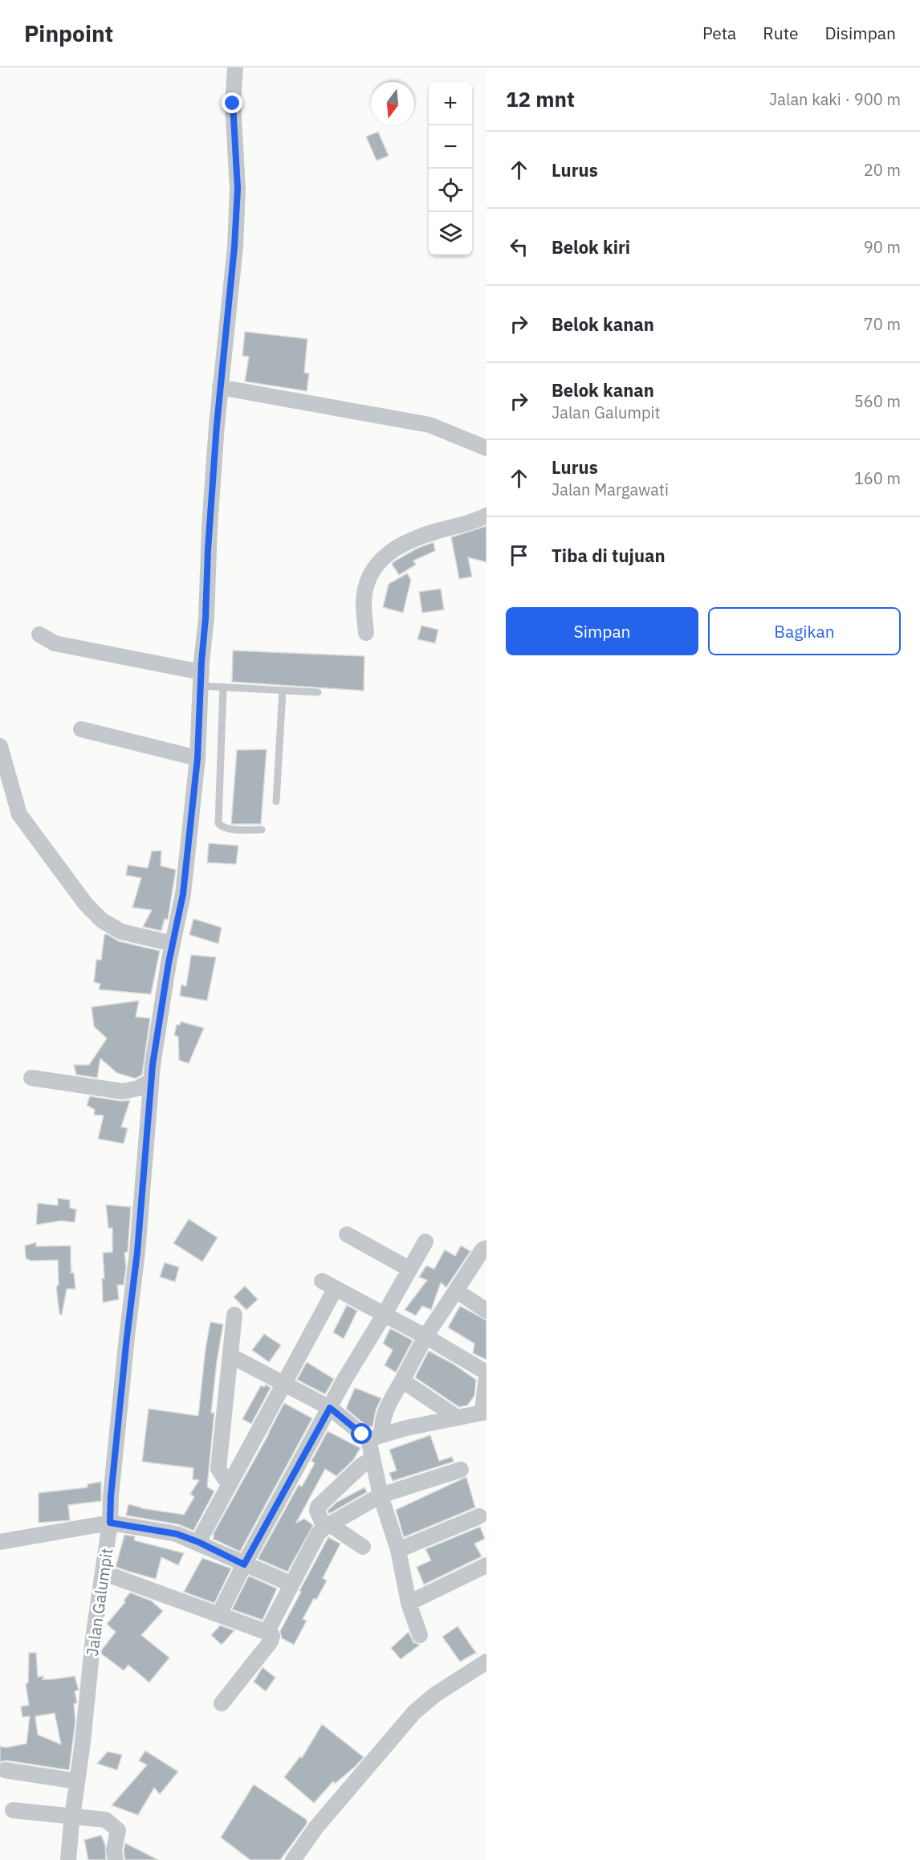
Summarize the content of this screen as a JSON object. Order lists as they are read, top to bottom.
{
  "streets": {
    "street": ["Jalan Galumpit"]
  },
  "north": "bottom",
  "page": {
    "header": "Pinpoint",
    "nav": ["Peta", "Rute", "Disimpan"],
    "heading": ["12 mnt", "Jalan kaki · 900 m"],
    "map_buttons": ["+", "−"],
    "list": [
      ["Lurus", "20 m"],
      ["Belok kiri", "90 m"],
      ["Belok kanan", "70 m"],
      ["Belok kanan", "Jalan Galumpit", "560 m"],
      ["Lurus", "Jalan Margawati", "160 m"],
      "Tiba di tujuan"
    ],
    "buttons": ["Simpan", "Bagikan"]
  }
}
